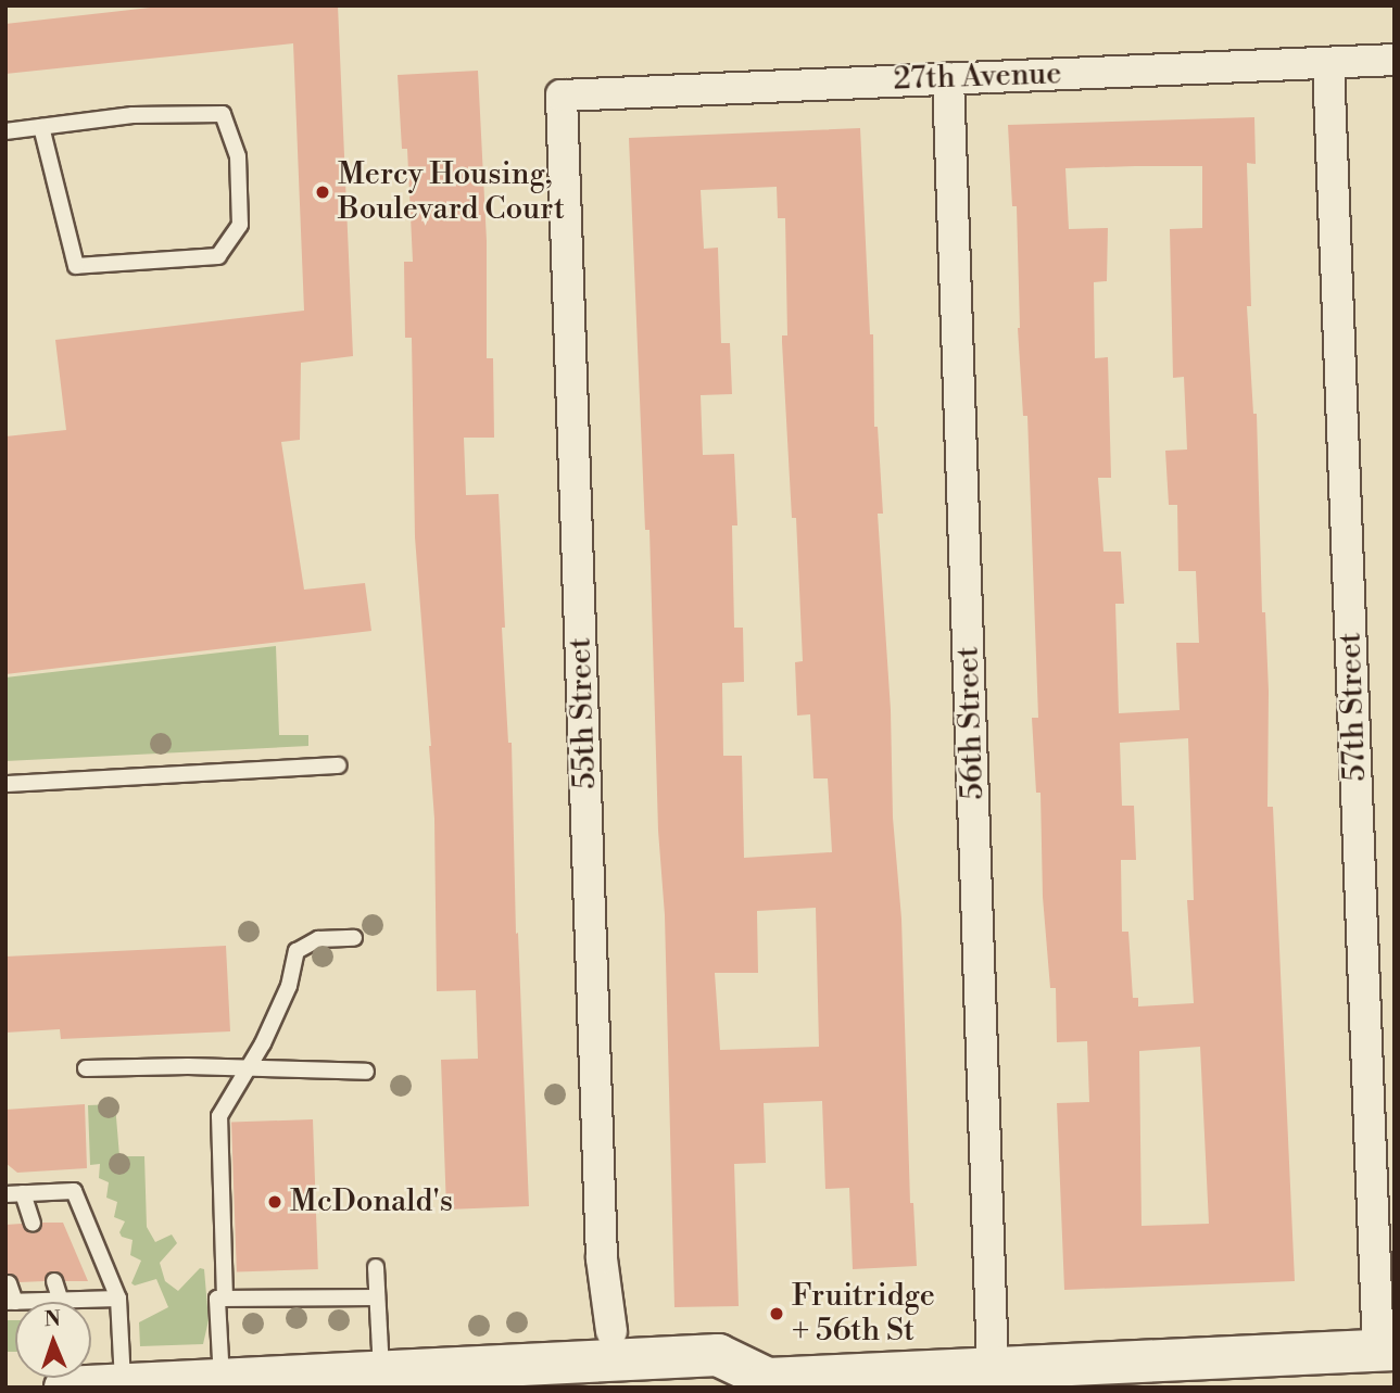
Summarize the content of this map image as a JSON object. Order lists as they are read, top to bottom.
{
  "streets": {
    "street": [
      "27th Avenue",
      "57th Street",
      "55th Street",
      "56th Street"
    ]
  },
  "crossings": [
    ["27th Avenue", "57th Street"],
    ["27th Avenue", "55th Street"],
    ["27th Avenue", "56th Street"]
  ],
  "places": ["Mercy Housing, Boulevard Court", "McDonald's", "Fruitridge + 56th St"],
  "north": "top"
}
